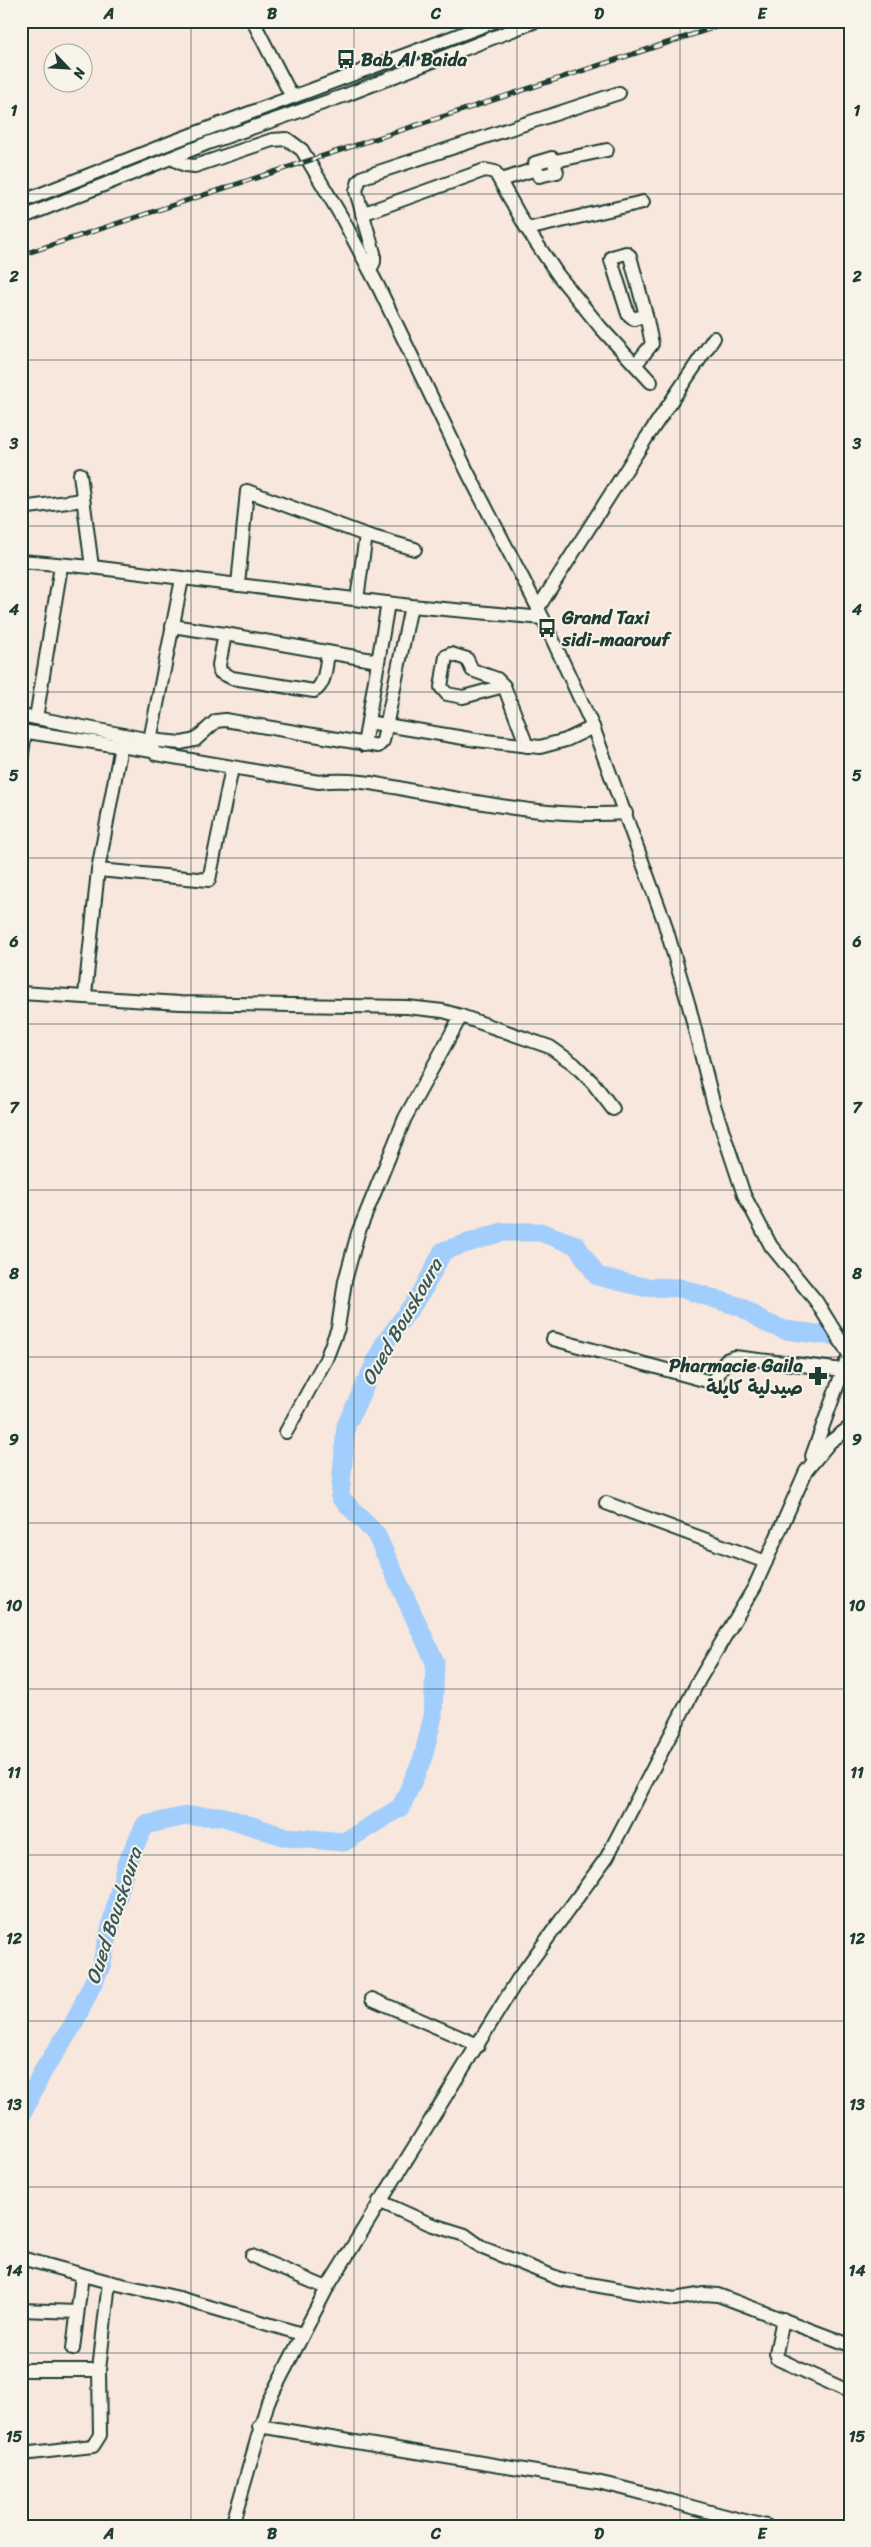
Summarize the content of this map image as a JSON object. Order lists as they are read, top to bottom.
{
  "water": ["Oued Bouskoura"],
  "places": {
    "bus stop": ["Bab Al Baida", "Grand Taxi sidi-maarouf"],
    "pharmacy": ["Pharmacie Gaila صيدلية كايلة"]
  },
  "north": "bottom right",
  "grid": {
    "columns": [
      "A",
      "B",
      "C",
      "D",
      "E"
    ],
    "rows": [
      "1",
      "2",
      "3",
      "4",
      "5",
      "6",
      "7",
      "8",
      "9",
      "10",
      "11",
      "12",
      "13",
      "14",
      "15"
    ]
  }
}
